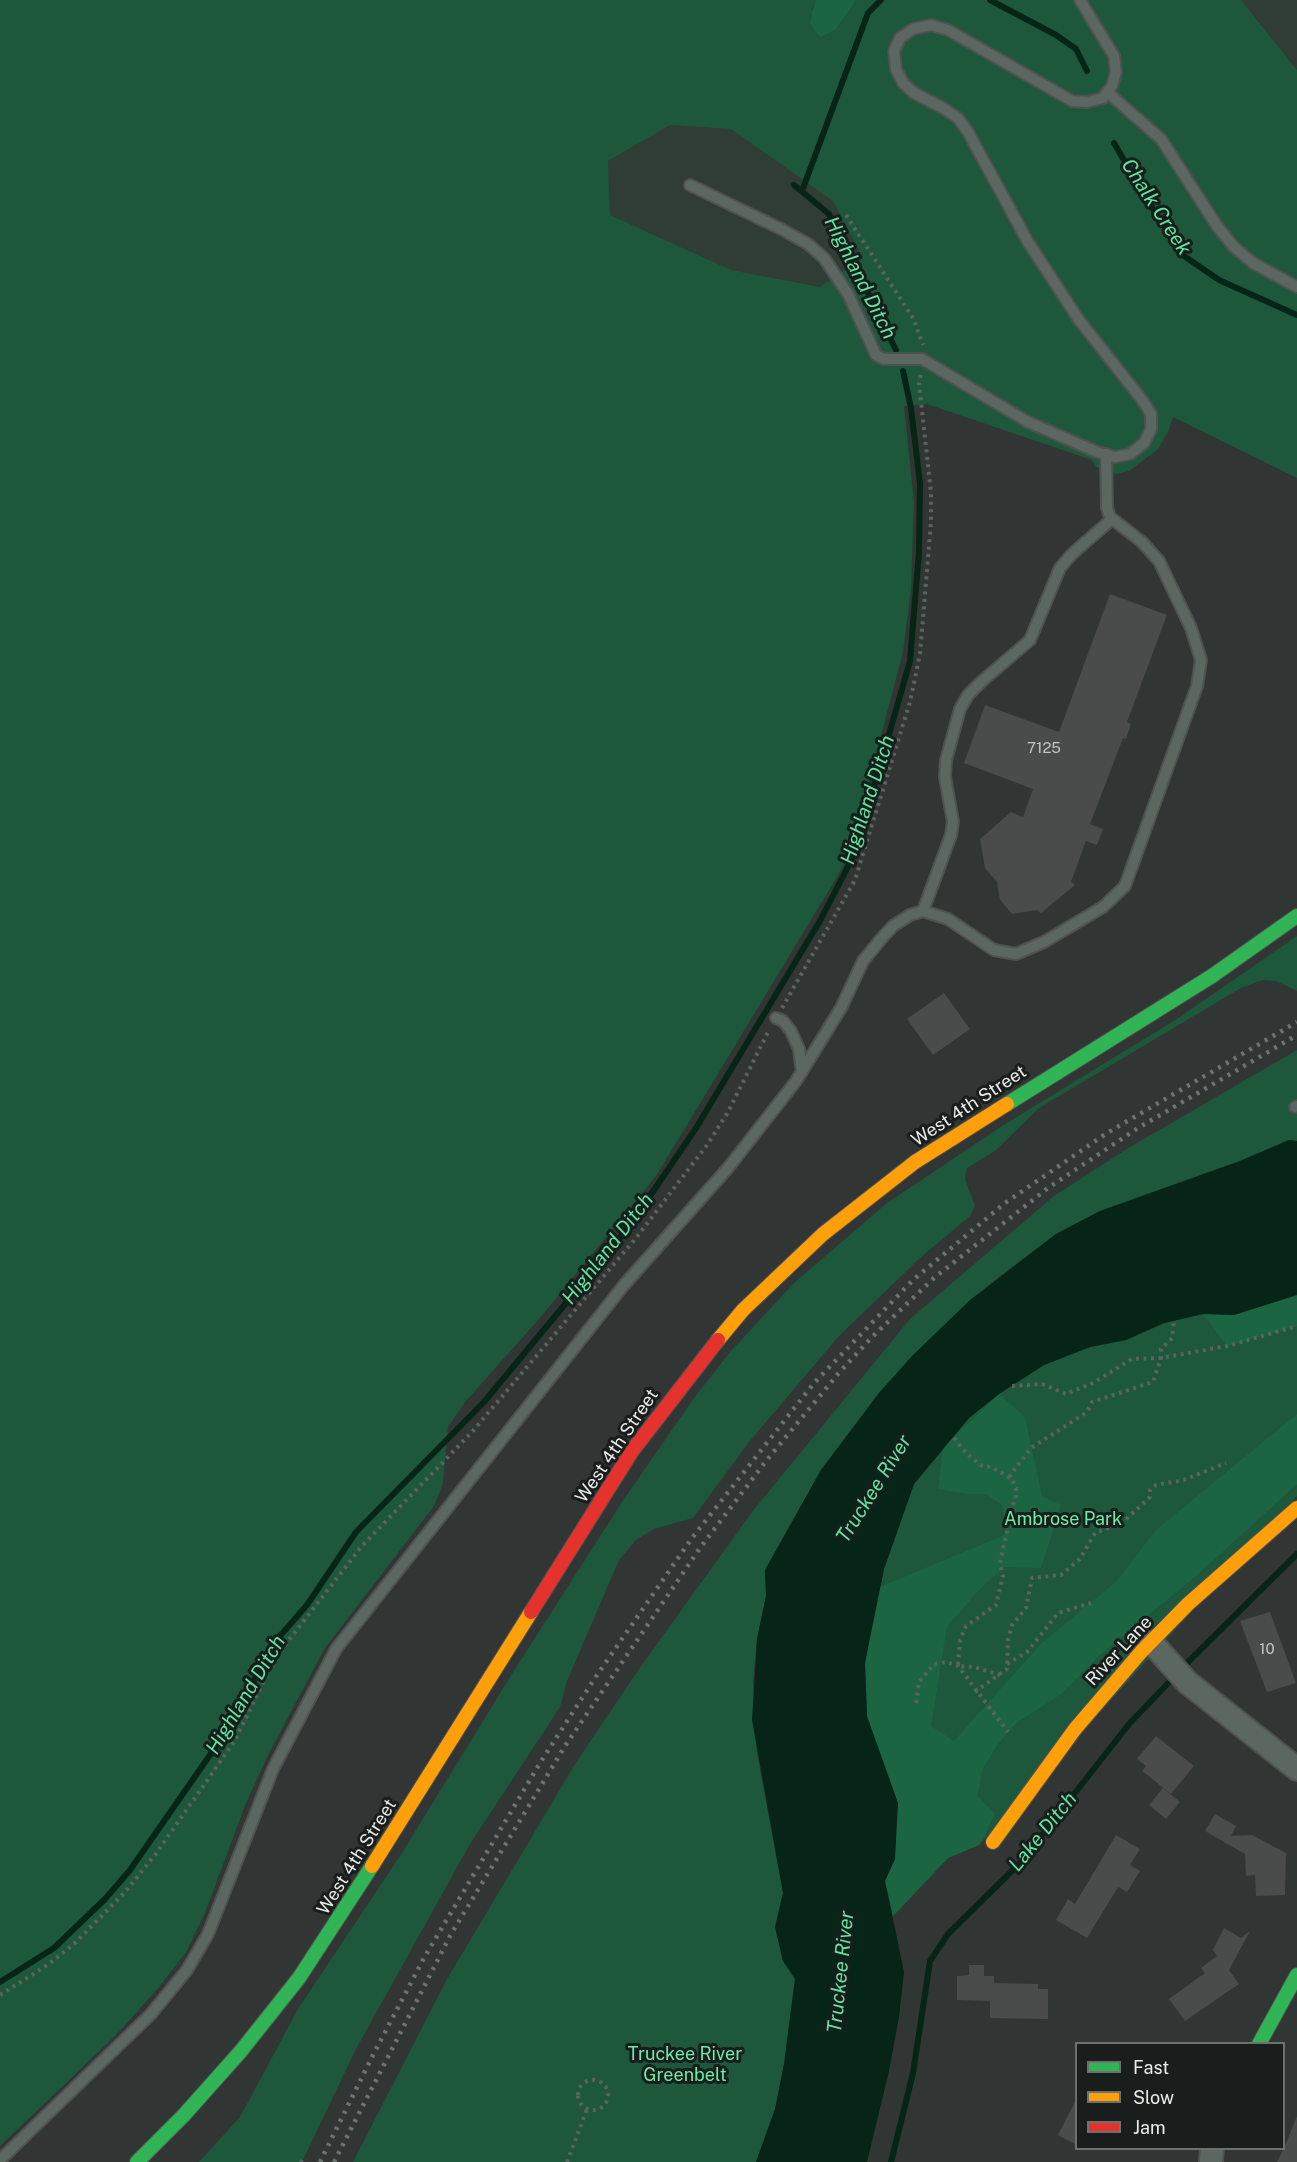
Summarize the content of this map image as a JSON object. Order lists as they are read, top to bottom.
{
  "streets": {
    "main road": ["West 4th Street", "River Lane"]
  },
  "water": [
    "Chalk Creek",
    "Highland Ditch",
    "Truckee River",
    "Lake Ditch"
  ],
  "parks": ["Ambrose Park", "Truckee River Greenbelt"],
  "house_numbers": ["7125", "10"],
  "legend": ["Fast", "Slow", "Jam"]
}
